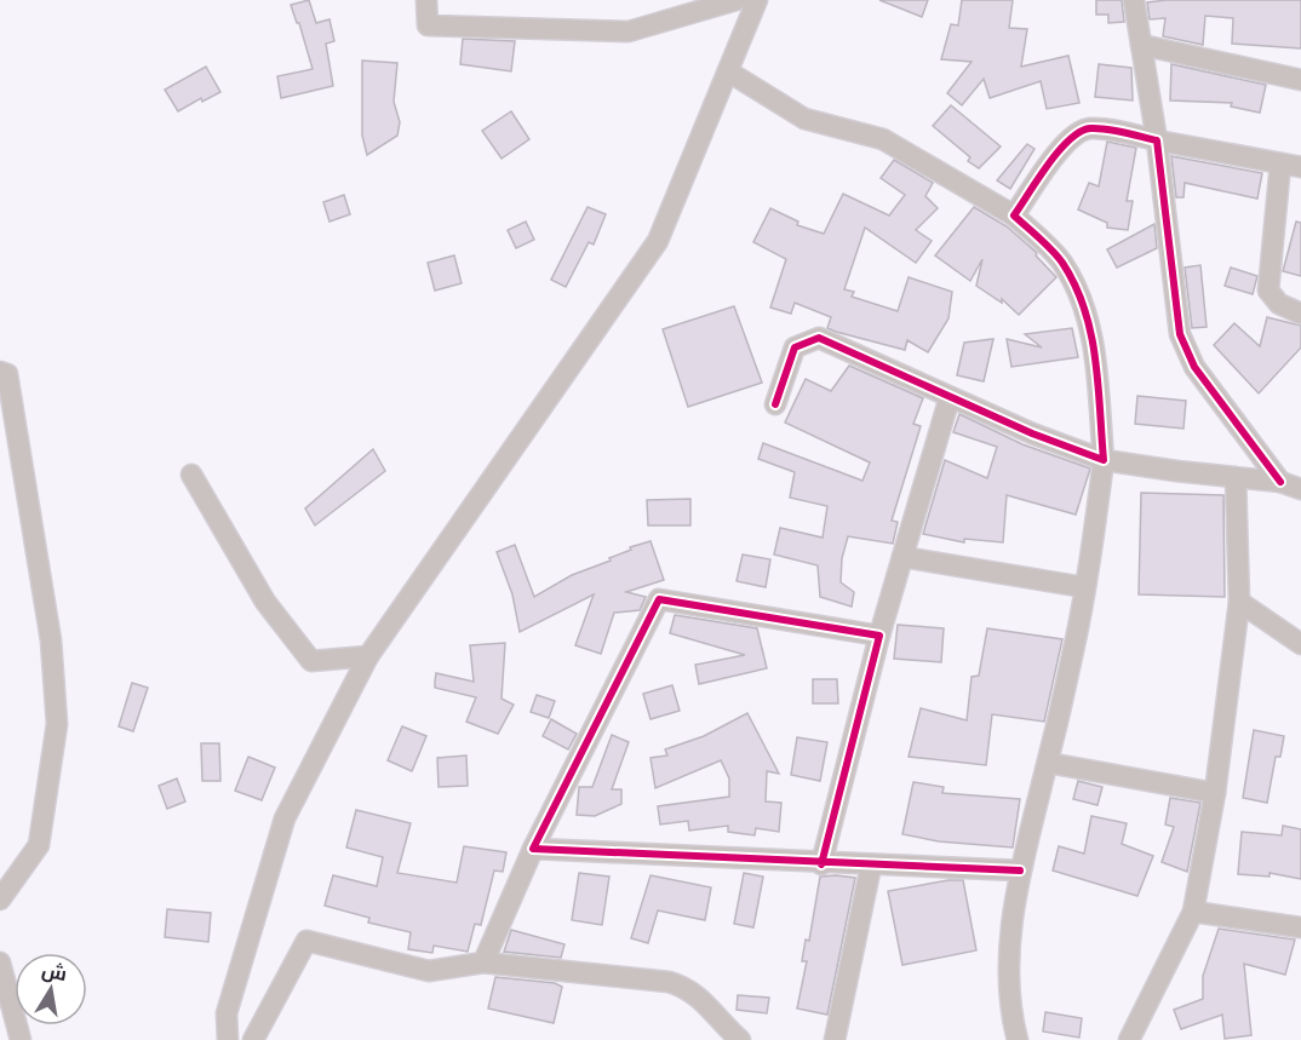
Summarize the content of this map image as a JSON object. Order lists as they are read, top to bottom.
{
  "north": "top"
}
